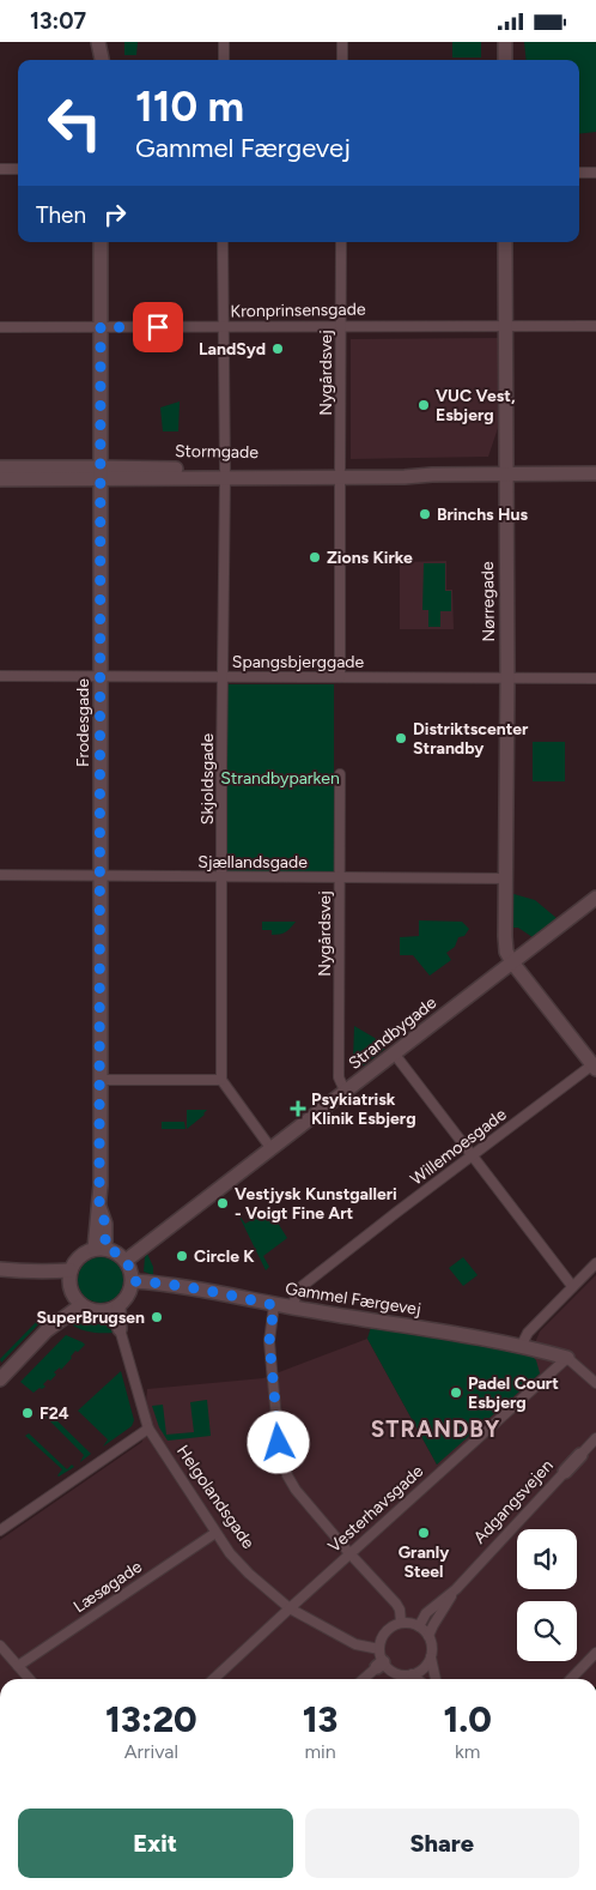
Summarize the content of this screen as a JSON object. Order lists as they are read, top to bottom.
{
  "streets": {
    "street": [
      "Kronprinsensgade",
      "Nygårdsvej",
      "Stormgade",
      "Nørregade",
      "Spangsbjerggade",
      "Frodesgade",
      "Skjoldsgade",
      "Sjællandsgade",
      "Strandbygade",
      "Willemoesgade",
      "Gammel Færgevej",
      "Helgolandsgade",
      "Adgangsvejen",
      "Vesterhavsgade",
      "Læsøgade"
    ]
  },
  "crossings": [
    ["Kronprinsensgade", "Nygårdsvej"],
    ["Kronprinsensgade", "Nørregade"],
    ["Kronprinsensgade", "Frodesgade"],
    ["Kronprinsensgade", "Skjoldsgade"],
    ["Nygårdsvej", "Stormgade"],
    ["Nygårdsvej", "Spangsbjerggade"],
    ["Nygårdsvej", "Sjællandsgade"],
    ["Nygårdsvej", "Strandbygade"],
    ["Stormgade", "Nørregade"],
    ["Stormgade", "Frodesgade"],
    ["Stormgade", "Skjoldsgade"],
    ["Nørregade", "Spangsbjerggade"],
    ["Nørregade", "Sjællandsgade"],
    ["Nørregade", "Strandbygade"],
    ["Spangsbjerggade", "Frodesgade"],
    ["Spangsbjerggade", "Skjoldsgade"],
    ["Frodesgade", "Sjællandsgade"],
    ["Frodesgade", "Strandbygade"],
    ["Frodesgade", "Gammel Færgevej"],
    ["Frodesgade", "Helgolandsgade"],
    ["Skjoldsgade", "Sjællandsgade"],
    ["Strandbygade", "Gammel Færgevej"],
    ["Strandbygade", "Helgolandsgade"],
    ["Willemoesgade", "Gammel Færgevej"],
    ["Gammel Færgevej", "Helgolandsgade"],
    ["Gammel Færgevej", "Vesterhavsgade"],
    ["Helgolandsgade", "Adgangsvejen"],
    ["Helgolandsgade", "Vesterhavsgade"],
    ["Helgolandsgade", "Læsøgade"]
  ],
  "districts": ["STRANDBY"],
  "parks": ["Strandbyparken"],
  "places": {
    "other": [
      "LandSyd",
      "VUC Vest, Esbjerg",
      "Brinchs Hus",
      "Zions Kirke",
      "Distriktscenter Strandby",
      "Vestjysk Kunstgalleri - Voigt Fine Art",
      "Circle K",
      "SuperBrugsen",
      "Padel Court Esbjerg",
      "F24",
      "Granly Steel"
    ],
    "health": ["Psykiatrisk Klinik Esbjerg"]
  },
  "page": {
    "status": "13:07",
    "turn": ["110 m", "Gammel Færgevej"],
    "then": "Then",
    "eta": [
      "13:20",
      "Arrival",
      "13",
      "min",
      "1.0",
      "km"
    ],
    "buttons": ["Exit", "Share"]
  }
}
